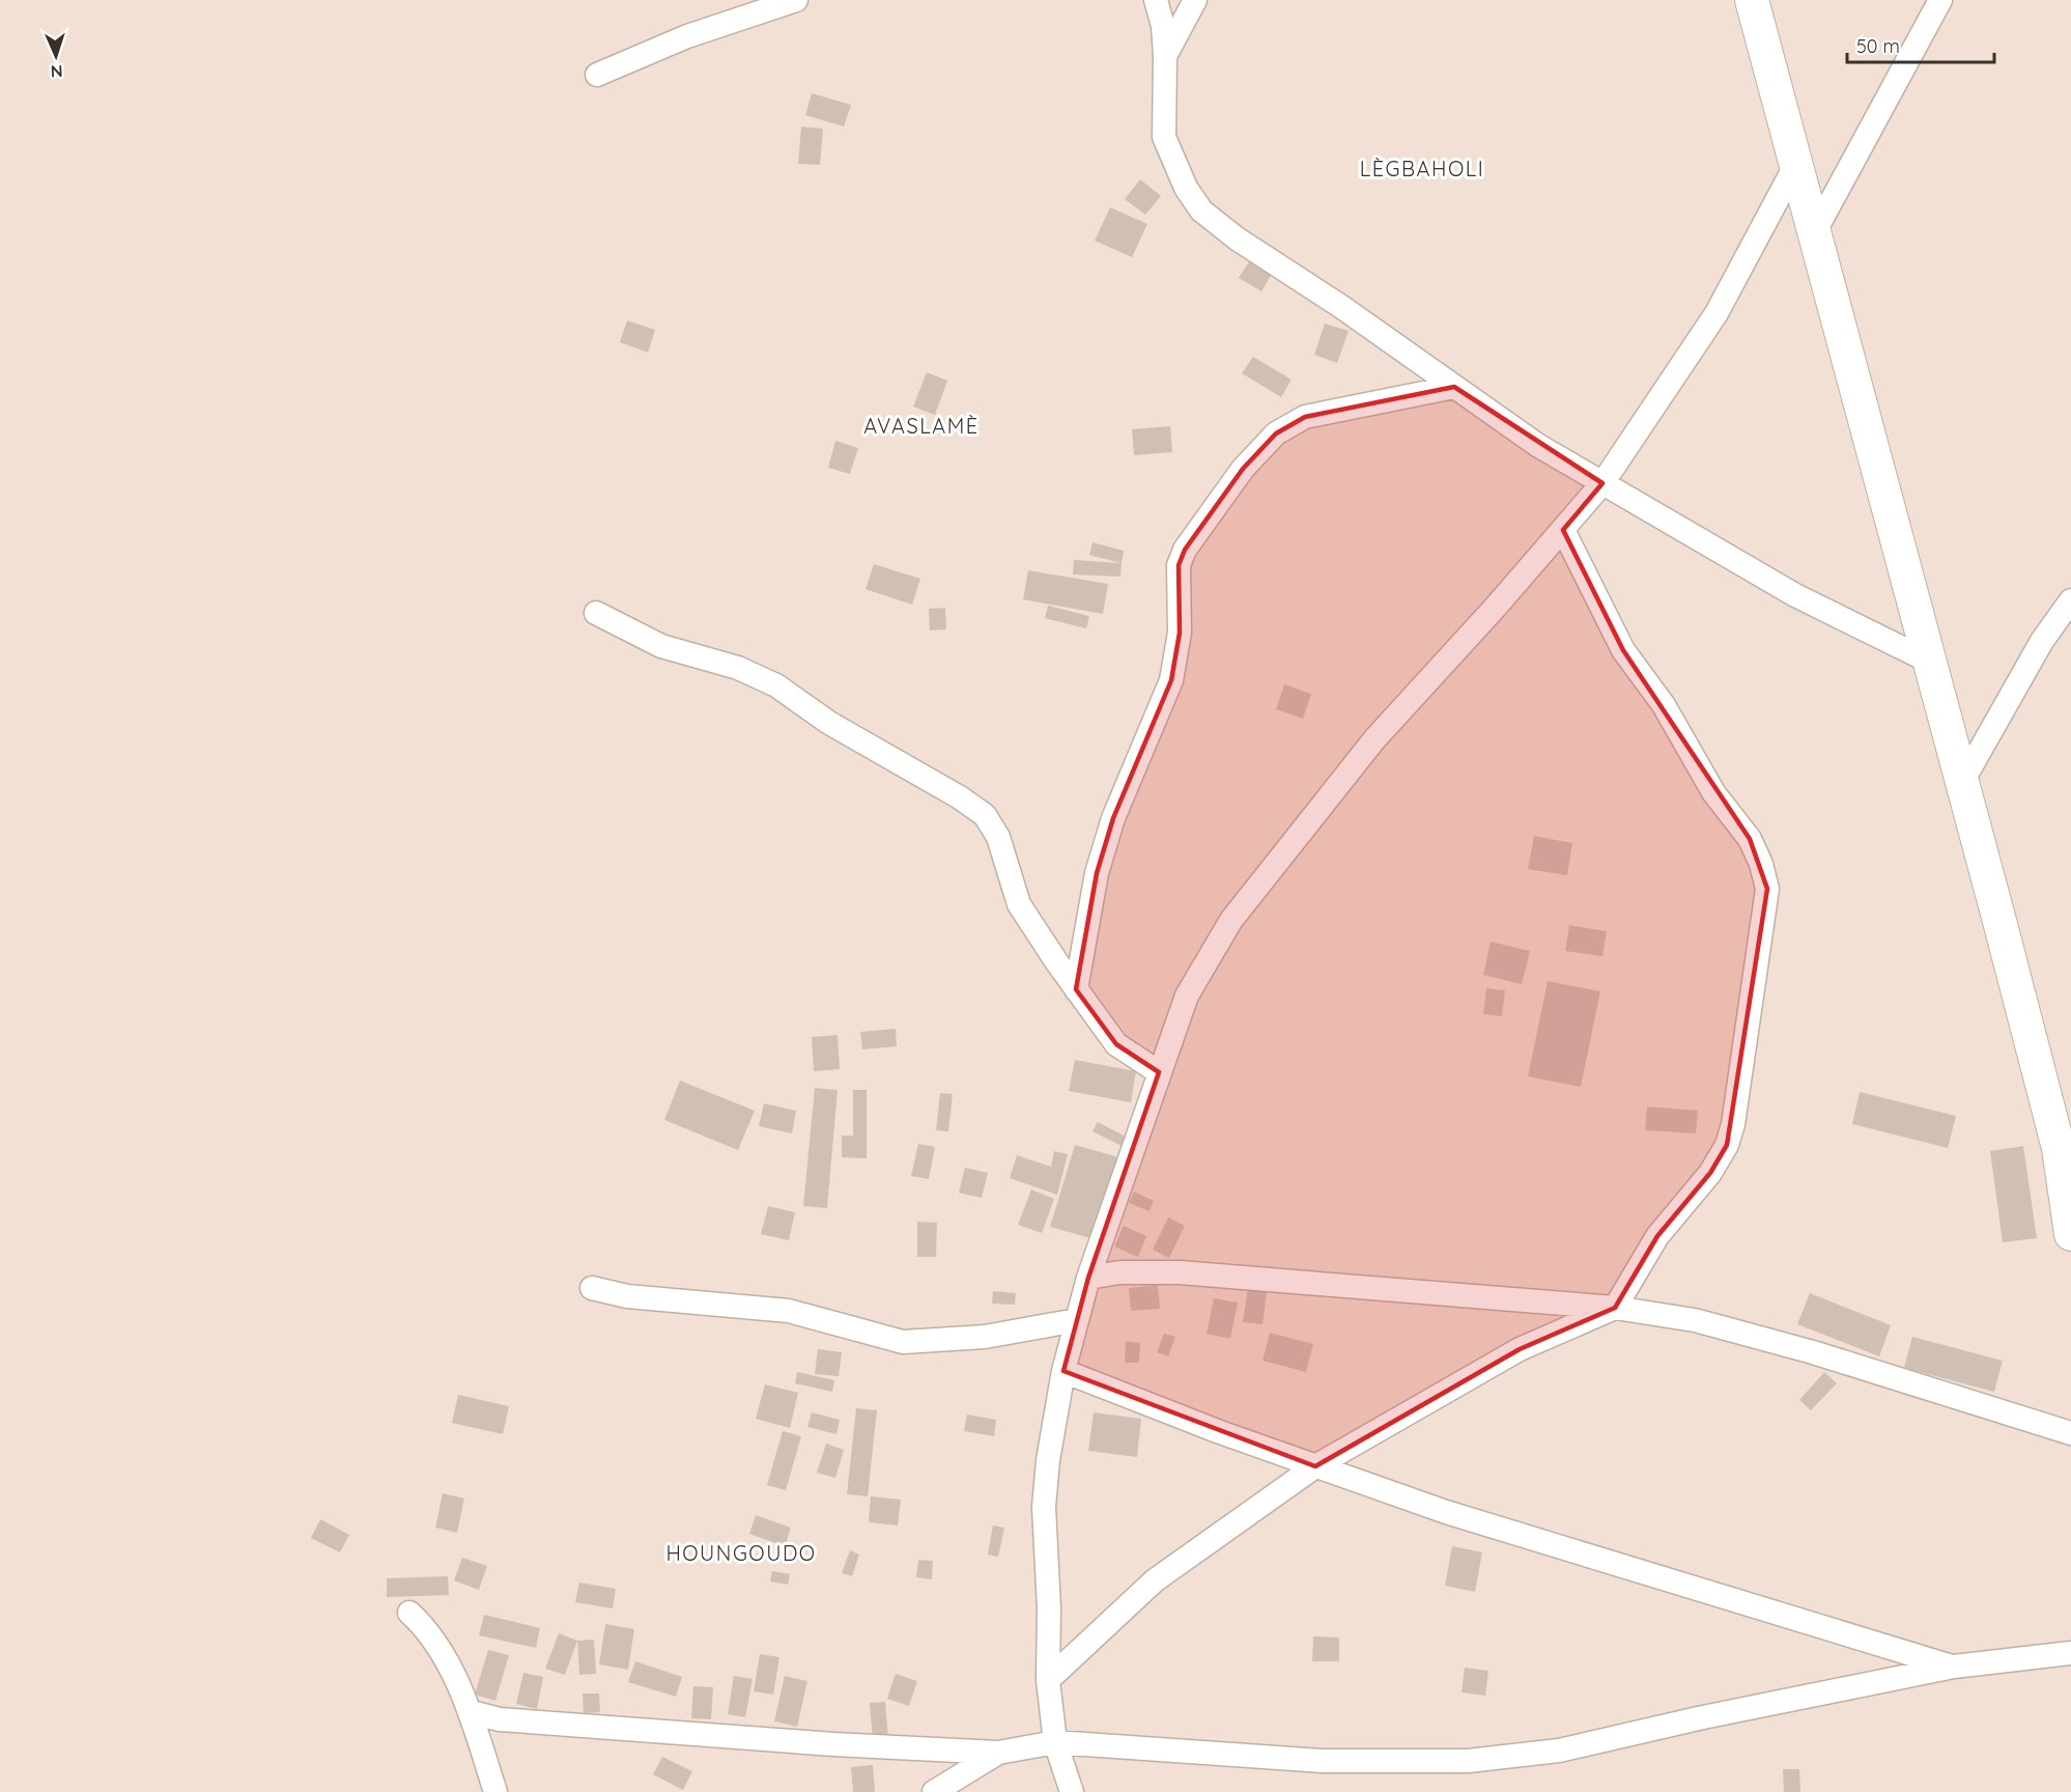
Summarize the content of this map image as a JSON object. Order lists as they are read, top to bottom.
{
  "districts": ["LÈGBAHOLI", "AVASLAMÈ", "HOUNGOUDO"],
  "scale_bar": "50 m",
  "north": "bottom"
}
